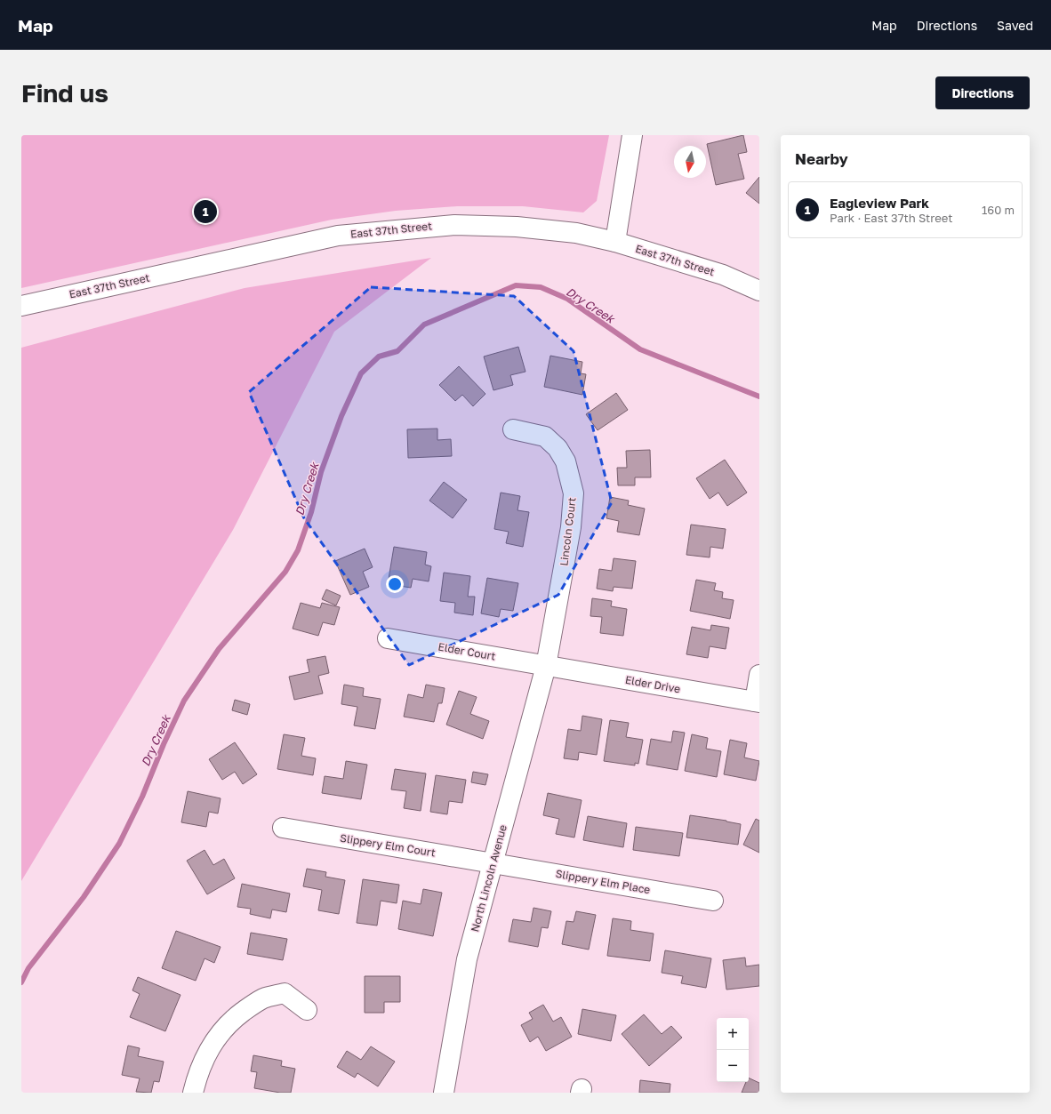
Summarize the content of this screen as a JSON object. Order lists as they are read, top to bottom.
{
  "streets": {
    "street": [
      "East 37th Street",
      "Lincoln Court",
      "Elder Court",
      "Elder Drive",
      "Slippery Elm Court",
      "North Lincoln Avenue",
      "Slippery Elm Place"
    ]
  },
  "crossings": [
    ["Lincoln Court", "Elder Court"],
    ["Lincoln Court", "Elder Drive"],
    ["Lincoln Court", "North Lincoln Avenue"],
    ["Elder Court", "Elder Drive"],
    ["Elder Court", "North Lincoln Avenue"],
    ["Elder Drive", "North Lincoln Avenue"],
    ["Slippery Elm Court", "North Lincoln Avenue"],
    ["Slippery Elm Court", "Slippery Elm Place"],
    ["North Lincoln Avenue", "Slippery Elm Place"]
  ],
  "water": ["Dry Creek"],
  "north": "bottom",
  "page": {
    "header": "Map",
    "nav": ["Map", "Directions", "Saved"],
    "buttons": "Directions",
    "title": "Find us",
    "heading": "Nearby",
    "list": [
      {
        "mark": "1",
        "name": "Eagleview Park",
        "note": "Park · East 37th Street",
        "value": "160 m"
      }
    ],
    "pins": "1",
    "map_buttons": ["+", "−"]
  }
}
